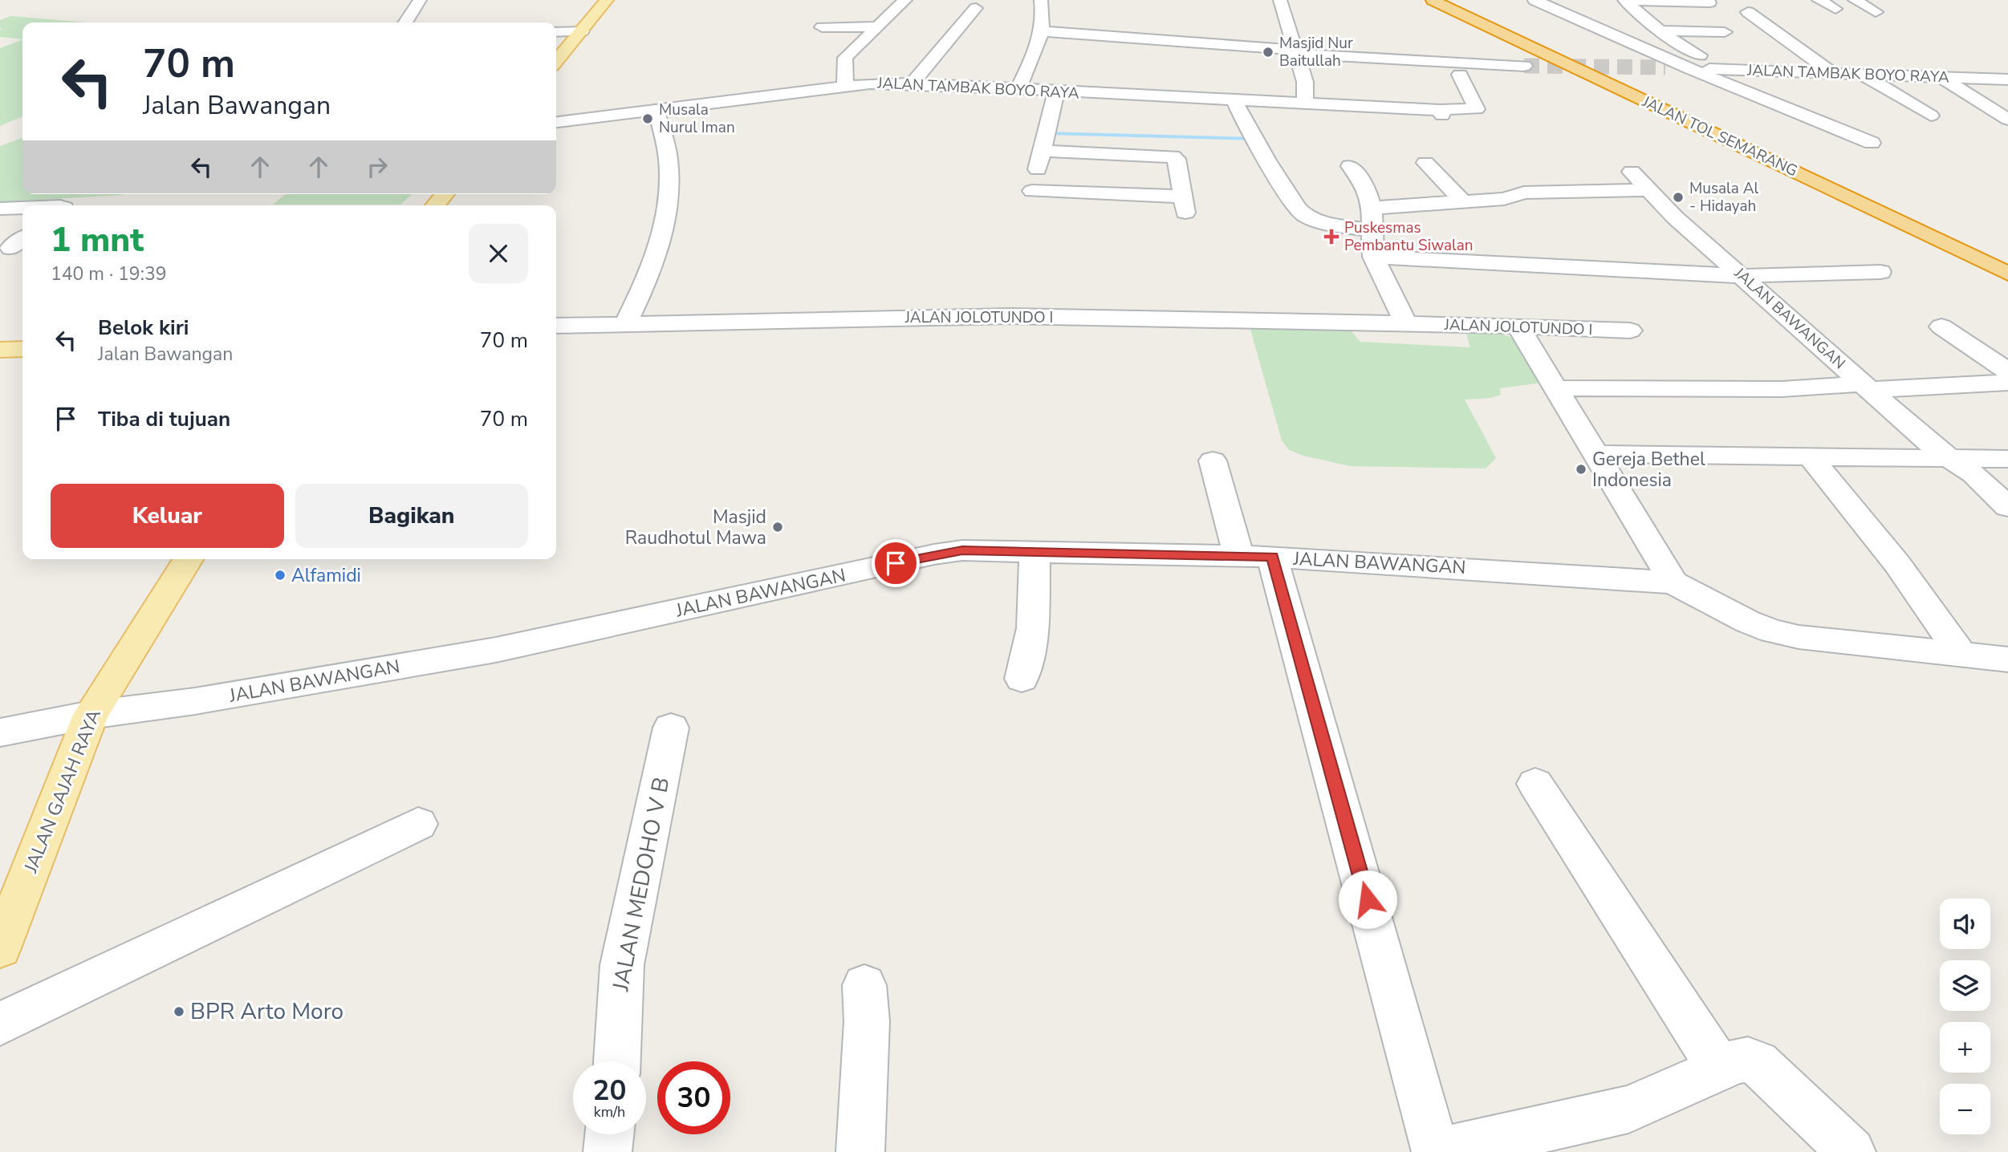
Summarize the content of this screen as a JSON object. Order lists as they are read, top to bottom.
{
  "streets": {
    "highway": ["JALAN TOL SEMARANG"],
    "main road": ["JALAN GAJAH RAYA"],
    "street": [
      "JALAN TAMBAK BOYO RAYA",
      "JALAN JOLOTUNDO I",
      "JALAN BAWANGAN",
      "JALAN MEDOHO V B"
    ]
  },
  "crossings": [
    ["JALAN BAWANGAN", "JALAN GAJAH RAYA"]
  ],
  "places": {
    "other": [
      "Masjid Nur Baitullah",
      "Musala Nurul Iman",
      "Musala Al - Hidayah",
      "Gereja Bethel Indonesia",
      "Masjid Raudhotul Mawa",
      "Alfamidi",
      "BPR Arto Moro"
    ],
    "health": ["Puskesmas Pembantu Siwalan"]
  },
  "page": {
    "turn": ["70 m", "Jalan Bawangan"],
    "heading": ["1 mnt", "140 m · 19:39"],
    "list": [
      {
        "name": "Belok kiri",
        "note": "Jalan Bawangan",
        "value": "70 m"
      },
      {
        "name": "Tiba di tujuan",
        "value": "70 m"
      }
    ],
    "buttons": ["Keluar", "Bagikan"],
    "map_buttons": ["+", "−"],
    "speed": "20 km/h",
    "limit": "30"
  }
}
